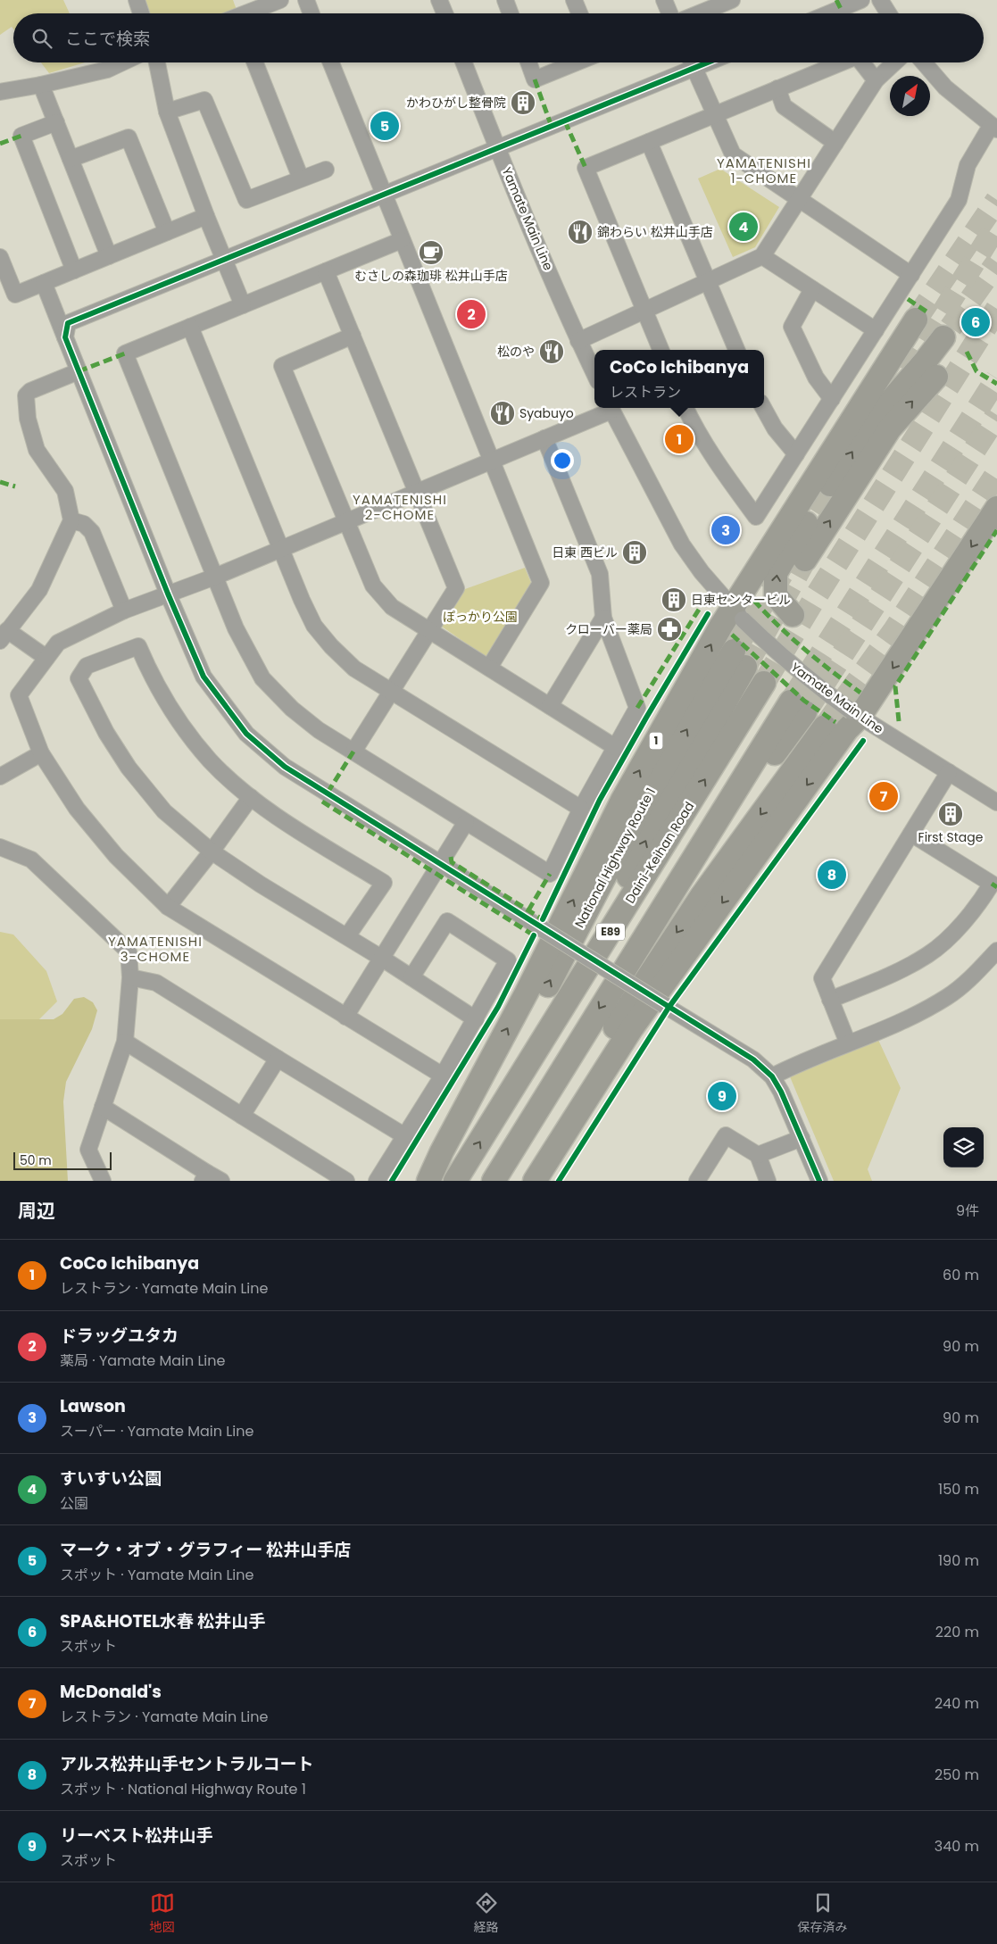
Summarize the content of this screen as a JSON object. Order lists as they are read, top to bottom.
{
  "streets": {
    "highway": [
      "1",
      "Daini-Keihan Road",
      "National Highway Route 1",
      "E89"
    ],
    "street": ["Yamate Main Line"]
  },
  "crossings": [
    ["Yamate Main Line", "1"],
    ["1", "National Highway Route 1"],
    ["Daini-Keihan Road", "National Highway Route 1"]
  ],
  "districts": ["YAMATENISHI 1-CHOME", "YAMATENISHI 2-CHOME", "YAMATENISHI 3-CHOME"],
  "parks": ["ぽっかり公園"],
  "places": {
    "building": [
      "かわひがし整骨院",
      "日東 西ビル",
      "日東センタービル",
      "First Stage"
    ],
    "restaurant": ["錦わらい 松井山手店", "松のや", "Syabuyo"],
    "cafe": ["むさしの森珈琲 松井山手店"],
    "pharmacy": ["クローバー薬局"]
  },
  "scale_bar": "50 m",
  "north": "top right",
  "page": {
    "search": "ここで検索",
    "pins": [
      "5",
      "4",
      "2",
      "6",
      "1",
      "3",
      "7",
      "8",
      "9"
    ],
    "popup": ["CoCo Ichibanya", "レストラン"],
    "scale": "50 m",
    "heading": ["周辺", "9件"],
    "list": [
      {
        "mark": "1",
        "name": "CoCo Ichibanya",
        "note": "レストラン · Yamate Main Line",
        "value": "60 m"
      },
      {
        "mark": "2",
        "name": "ドラッグユタカ",
        "note": "薬局 · Yamate Main Line",
        "value": "90 m"
      },
      {
        "mark": "3",
        "name": "Lawson",
        "note": "スーパー · Yamate Main Line",
        "value": "90 m"
      },
      {
        "mark": "4",
        "name": "すいすい公園",
        "note": "公園",
        "value": "150 m"
      },
      {
        "mark": "5",
        "name": "マーク・オブ・グラフィー 松井山手店",
        "note": "スポット · Yamate Main Line",
        "value": "190 m"
      },
      {
        "mark": "6",
        "name": "SPA&HOTEL水春 松井山手",
        "note": "スポット",
        "value": "220 m"
      },
      {
        "mark": "7",
        "name": "McDonald's",
        "note": "レストラン · Yamate Main Line",
        "value": "240 m"
      },
      {
        "mark": "8",
        "name": "アルス松井山手セントラルコート",
        "note": "スポット · National Highway Route 1",
        "value": "250 m"
      },
      {
        "mark": "9",
        "name": "リーベスト松井山手",
        "note": "スポット",
        "value": "340 m"
      }
    ],
    "nav": ["地図", "経路", "保存済み"]
  }
}
